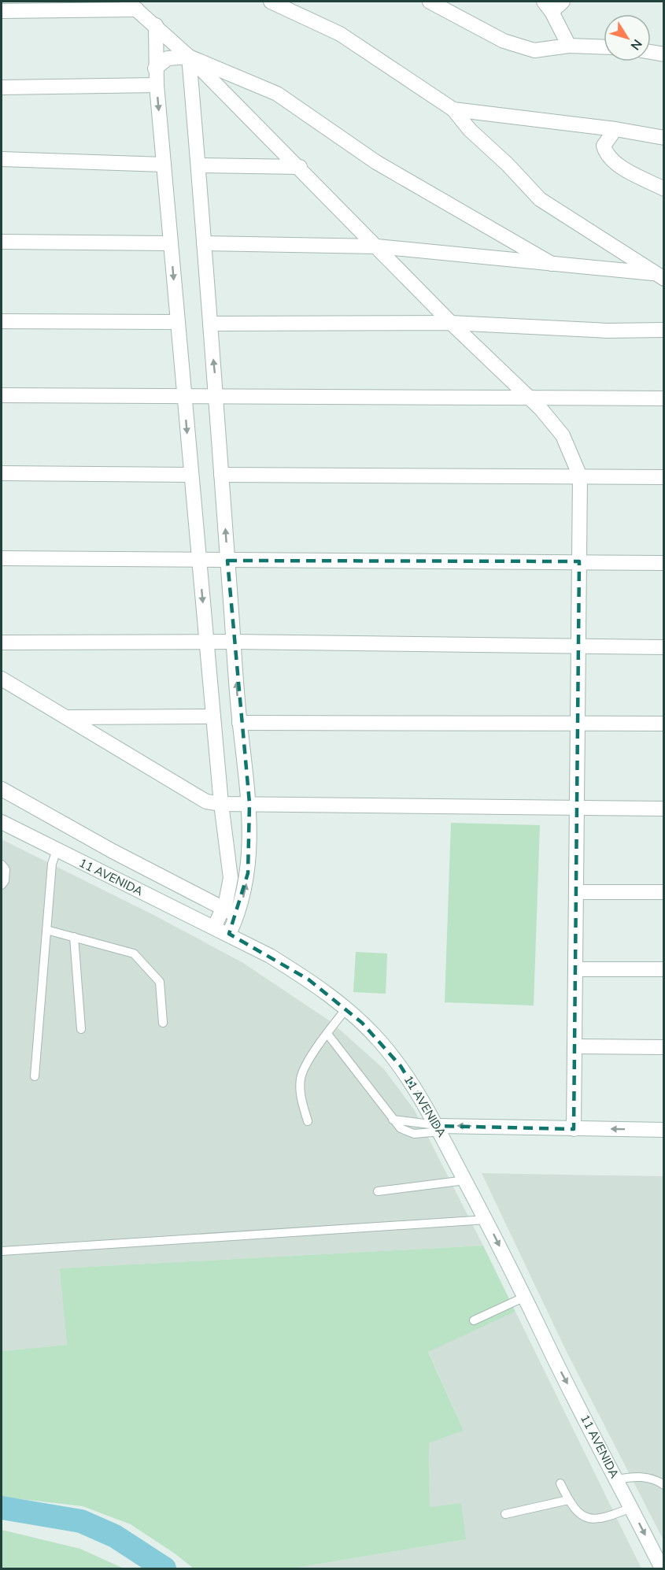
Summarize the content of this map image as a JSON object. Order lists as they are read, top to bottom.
{
  "streets": {
    "street": ["11 AVENIDA"]
  },
  "north": "bottom right"
}
